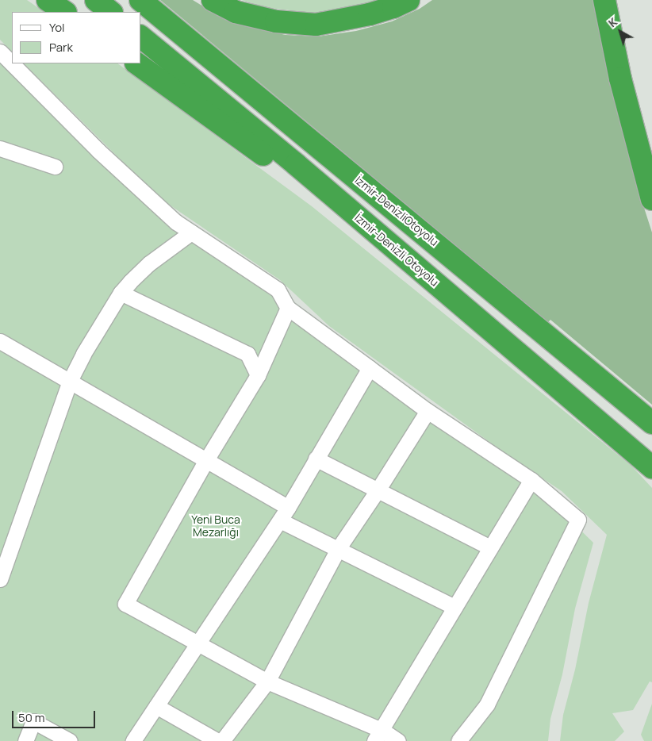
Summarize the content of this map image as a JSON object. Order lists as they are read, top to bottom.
{
  "streets": {
    "highway": ["İzmir-DenizliOtoyolu", "İzmir-Denizli Otoyolu"]
  },
  "parks": ["Yeni Buca Mezarlığı"],
  "legend": ["Yol", "Park"],
  "scale_bar": "50 m",
  "north": "top left"
}
